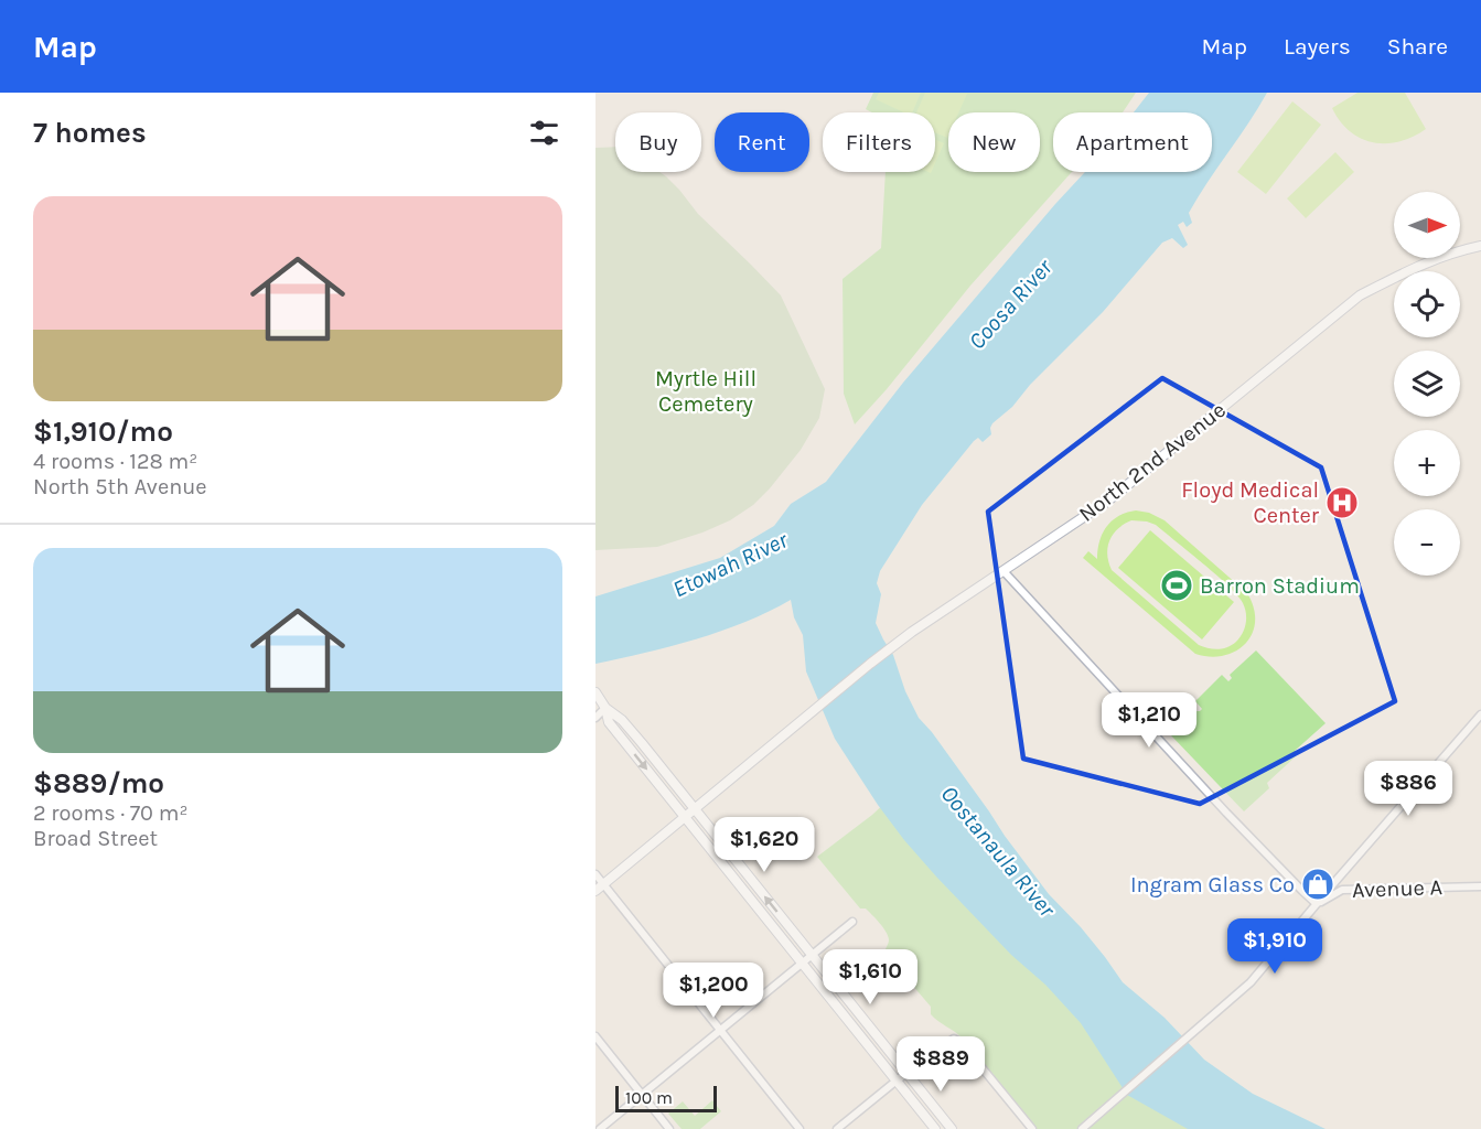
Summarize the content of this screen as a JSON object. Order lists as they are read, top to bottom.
{
  "streets": {
    "main road": ["North 2nd Avenue"],
    "street": ["Avenue A"]
  },
  "water": ["Coosa River", "Etowah River", "Oostanaula River"],
  "parks": ["Myrtle Hill Cemetery"],
  "places": {
    "hospital": ["Floyd Medical Center"],
    "sports": ["Barron Stadium"],
    "shop": ["Ingram Glass Co"]
  },
  "scale_bar": "100 m",
  "north": "right",
  "page": {
    "header": "Map",
    "nav": ["Map", "Layers", "Share"],
    "heading": "7 homes",
    "chip": [
      "Buy",
      "Rent",
      "Filters",
      "New",
      "Apartment"
    ],
    "list": [
      {
        "name": "$1,910/mo",
        "note": "4 rooms · 128 m² · North 5th Avenue"
      },
      {
        "name": "$889/mo",
        "note": "2 rooms · 70 m² · Broad Street"
      }
    ],
    "map_buttons": ["+", "−"],
    "price": [
      "$1,210",
      "$886",
      "$1,620",
      "$1,910",
      "$1,610",
      "$1,200",
      "$889"
    ],
    "scale": "100 m"
  }
}
